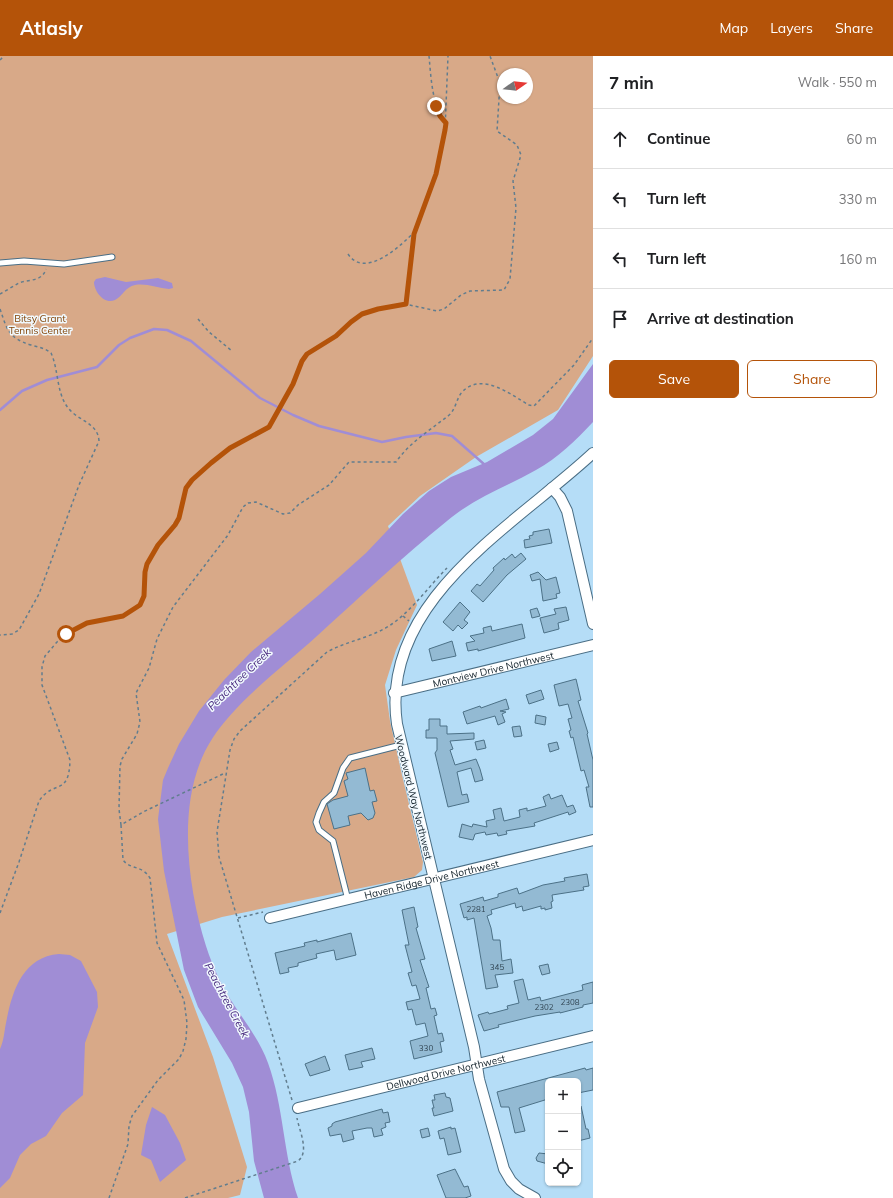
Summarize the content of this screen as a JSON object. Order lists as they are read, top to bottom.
{
  "streets": {
    "street": [
      "Montview Drive Northwest",
      "Woodward Way Northwest",
      "Haven Ridge Drive Northwest",
      "Dellwood Drive Northwest"
    ]
  },
  "crossings": [
    ["Montview Drive Northwest", "Woodward Way Northwest"],
    ["Woodward Way Northwest", "Haven Ridge Drive Northwest"],
    ["Woodward Way Northwest", "Dellwood Drive Northwest"]
  ],
  "water": ["Peachtree Creek"],
  "parks": ["Bitsy Grant Tennis Center"],
  "house_numbers": [
    "2281",
    "345",
    "2308",
    "2302",
    "330"
  ],
  "north": "right",
  "page": {
    "header": "Atlasly",
    "nav": ["Map", "Layers", "Share"],
    "heading": ["7 min", "Walk · 550 m"],
    "list": [
      ["Continue", "60 m"],
      ["Turn left", "330 m"],
      ["Turn left", "160 m"],
      "Arrive at destination"
    ],
    "buttons": ["Save", "Share"],
    "map_buttons": ["+", "−"]
  }
}
